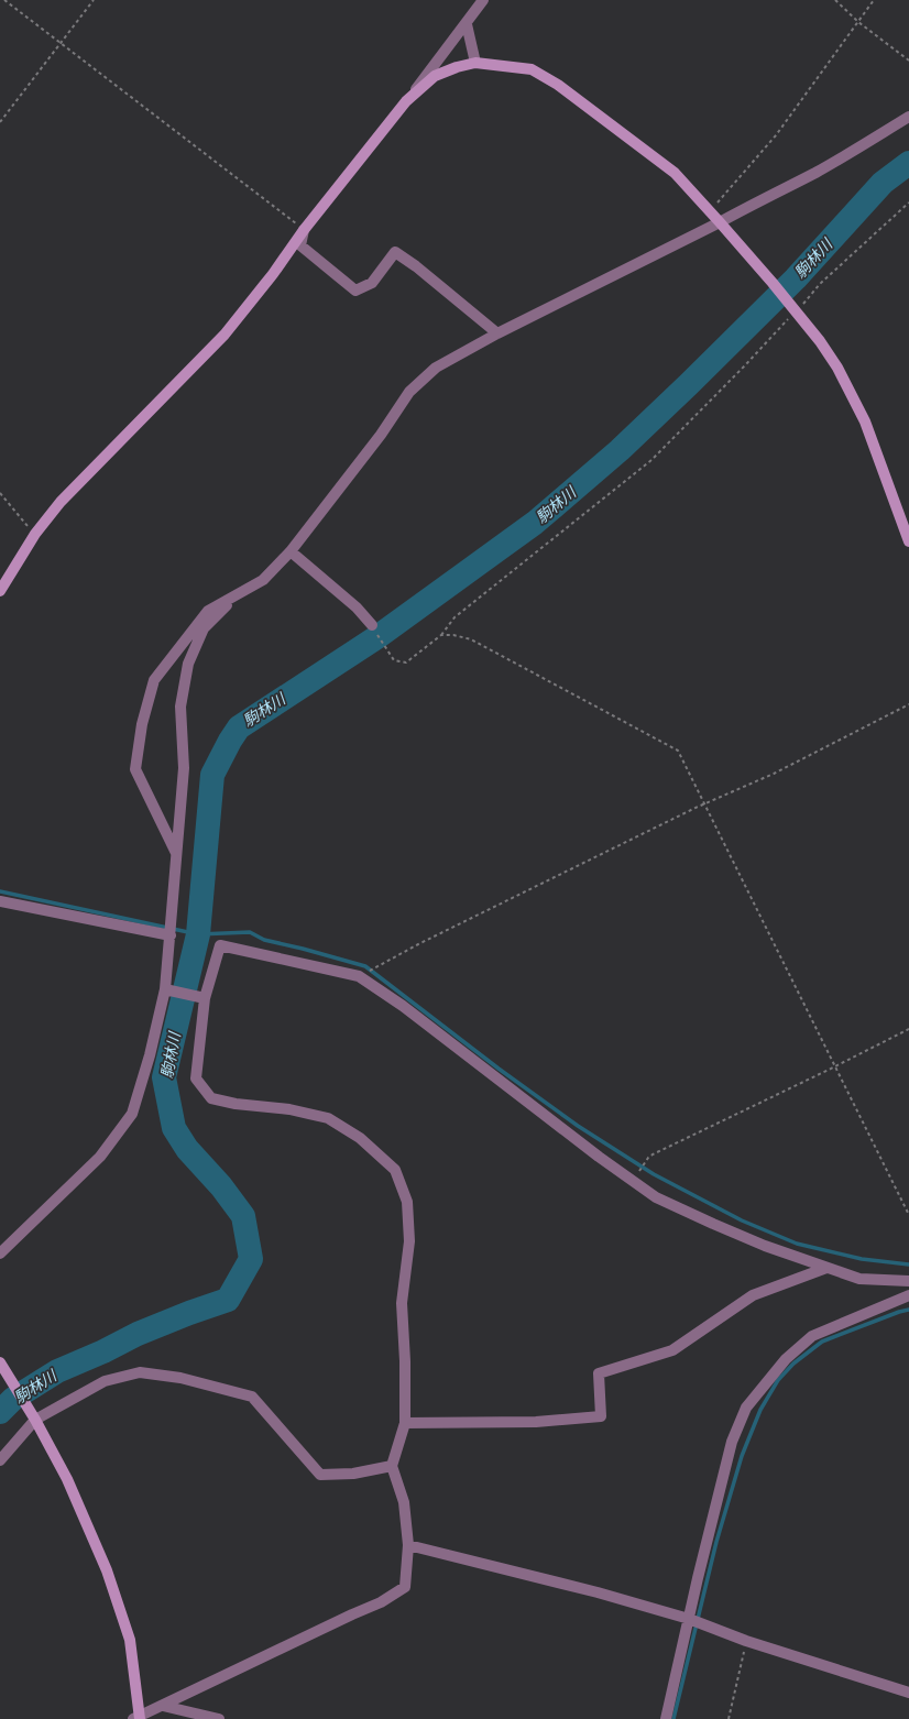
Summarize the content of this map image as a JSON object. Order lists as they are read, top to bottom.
{
  "water": ["駒林川"]
}
